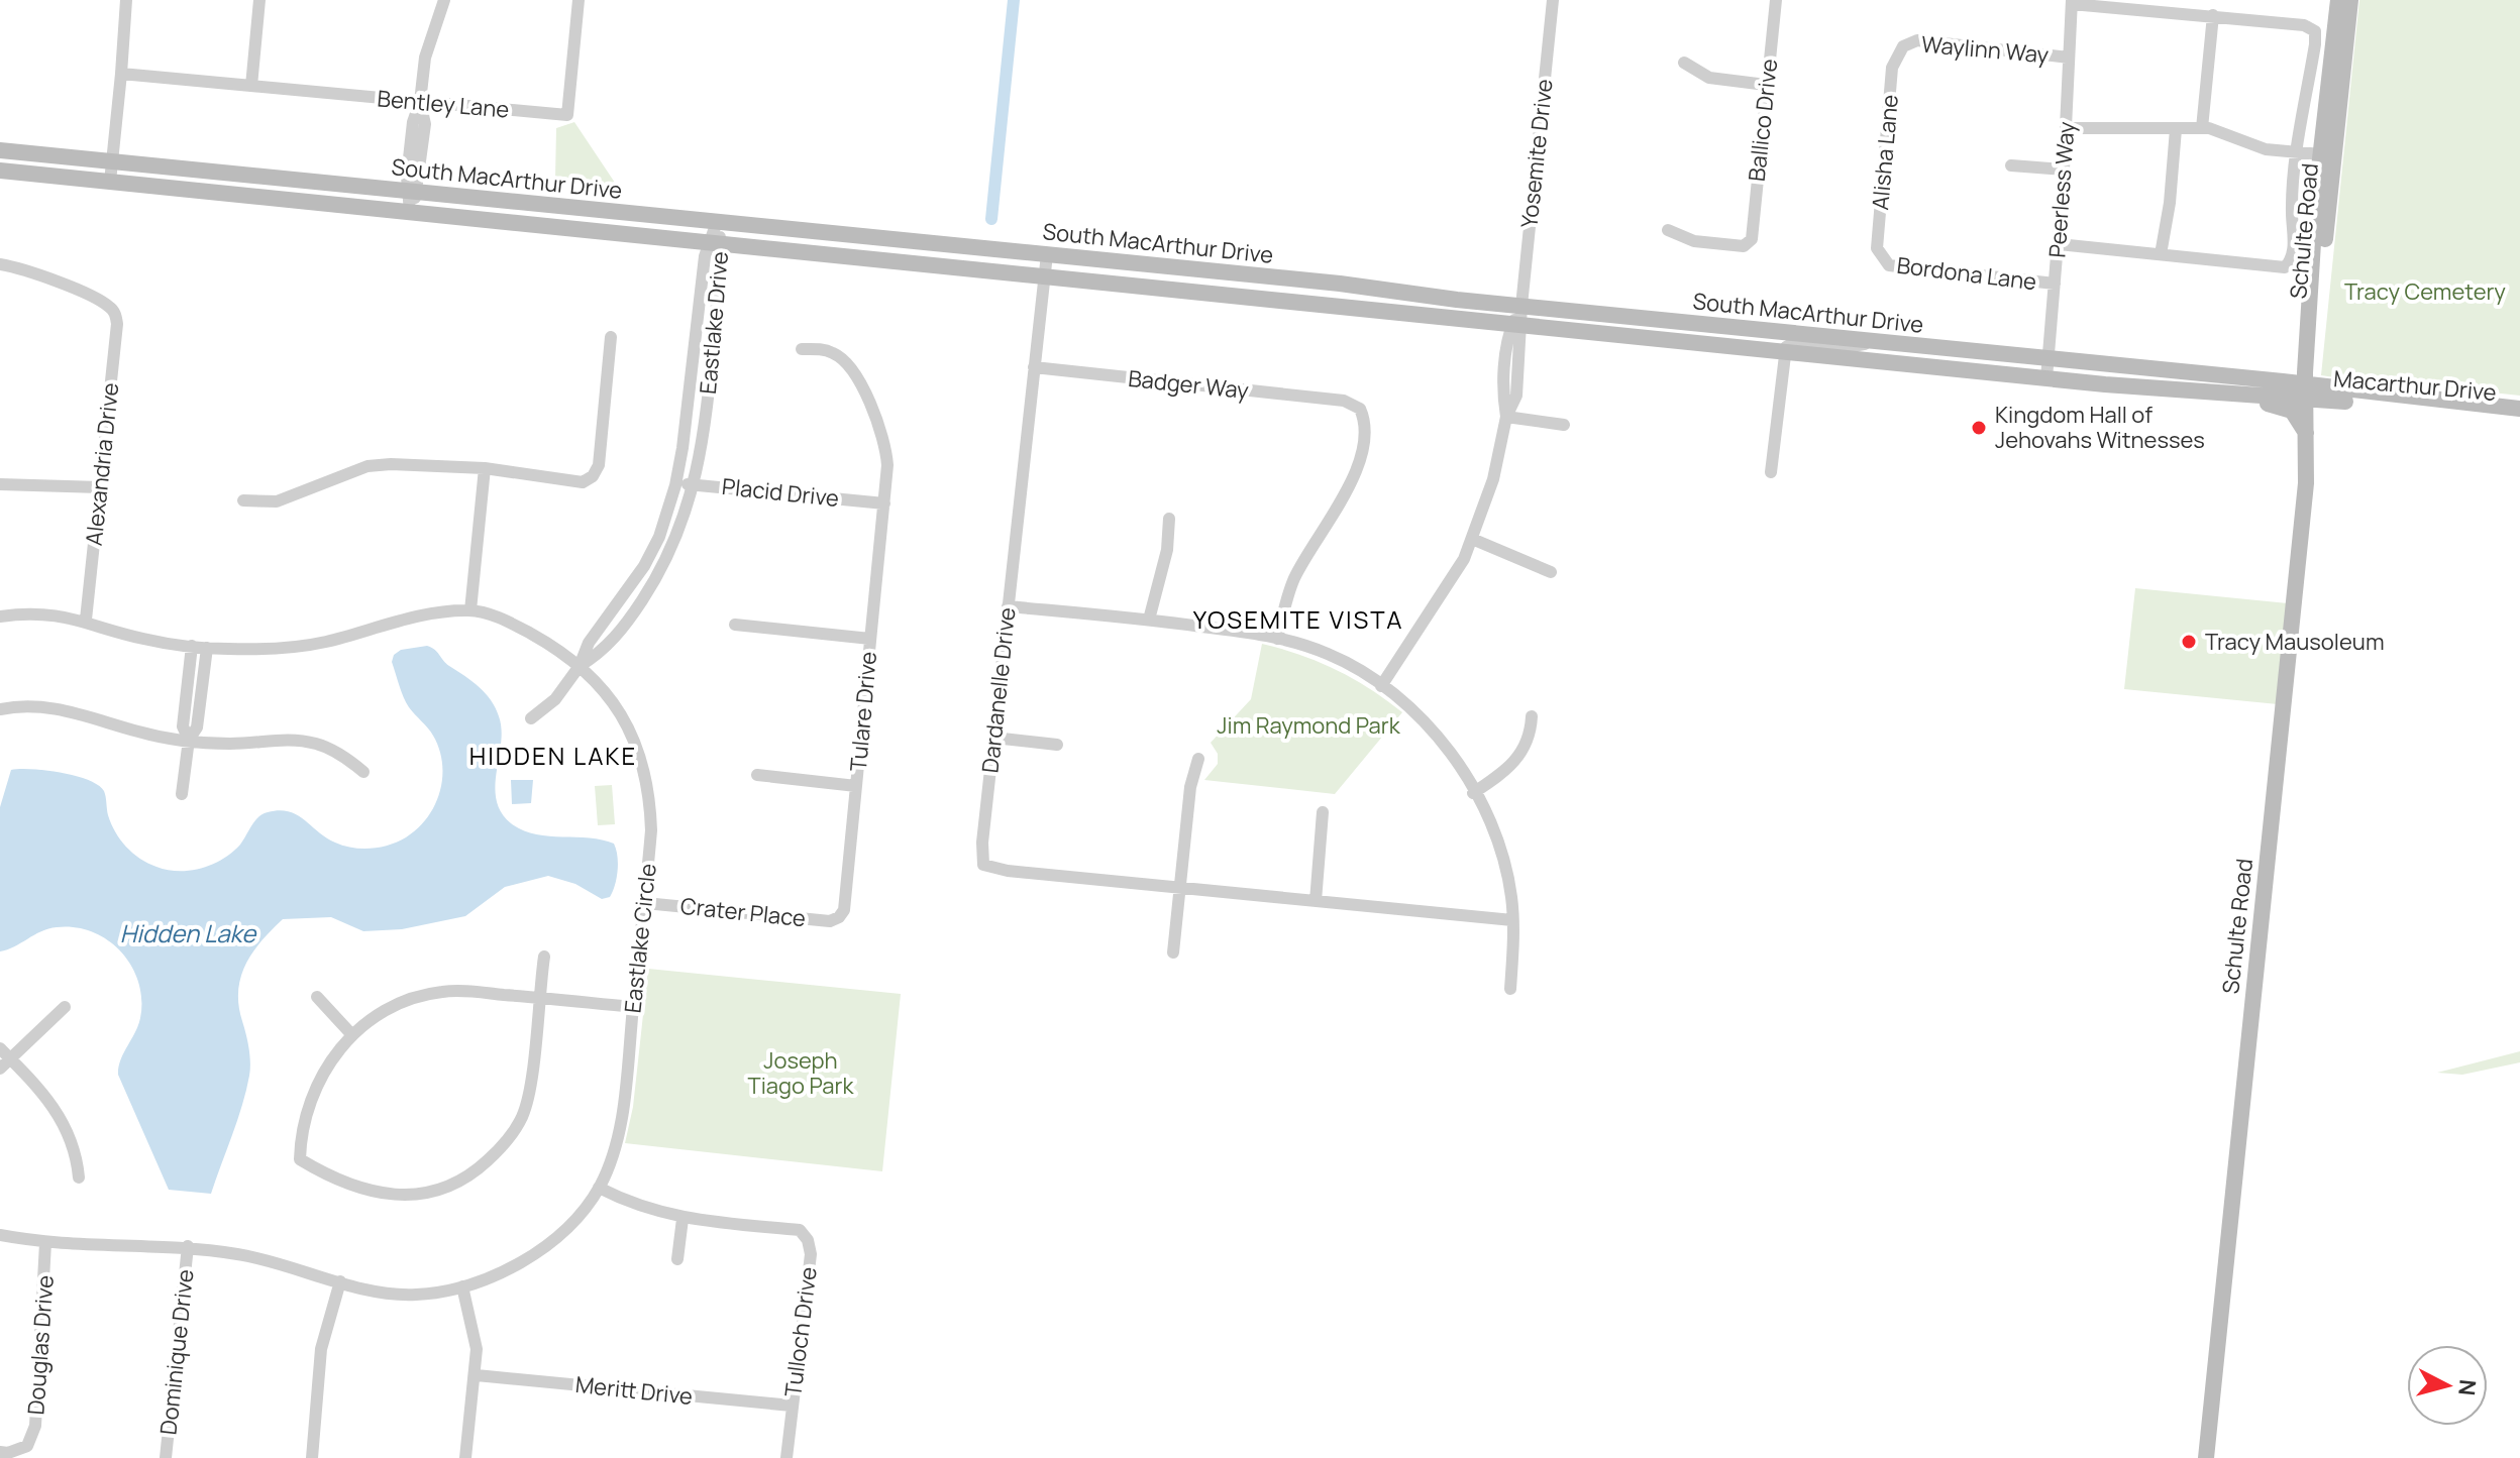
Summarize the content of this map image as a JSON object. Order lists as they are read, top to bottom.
{
  "streets": {
    "main road": ["South MacArthur Drive", "Schulte Road", "Macarthur Drive"],
    "street": [
      "Waylinn Way",
      "Bentley Lane",
      "Ballico Drive",
      "Alisha Lane",
      "Yosemite Drive",
      "Peerless Way",
      "Bordona Lane",
      "Eastlake Drive",
      "Badger Way",
      "Alexandria Drive",
      "Placid Drive",
      "Dardanelle Drive",
      "Tulare Drive",
      "Crater Place",
      "Eastlake Circle",
      "Tulloch Drive",
      "Douglas Drive",
      "Dominique Drive",
      "Meritt Drive"
    ]
  },
  "crossings": [
    ["Waylinn Way", "Alisha Lane"],
    ["Waylinn Way", "Peerless Way"],
    ["Alisha Lane", "Bordona Lane"],
    ["Yosemite Drive", "South MacArthur Drive"],
    ["South MacArthur Drive", "Peerless Way"],
    ["South MacArthur Drive", "Schulte Road"],
    ["South MacArthur Drive", "Eastlake Drive"],
    ["South MacArthur Drive", "Macarthur Drive"],
    ["South MacArthur Drive", "Dardanelle Drive"],
    ["Peerless Way", "Bordona Lane"],
    ["Schulte Road", "Macarthur Drive"],
    ["Eastlake Drive", "Placid Drive"],
    ["Eastlake Drive", "Eastlake Circle"],
    ["Badger Way", "Dardanelle Drive"],
    ["Alexandria Drive", "Eastlake Circle"],
    ["Placid Drive", "Tulare Drive"],
    ["Tulare Drive", "Crater Place"],
    ["Crater Place", "Eastlake Circle"],
    ["Eastlake Circle", "Tulloch Drive"],
    ["Eastlake Circle", "Douglas Drive"],
    ["Eastlake Circle", "Dominique Drive"],
    ["Tulloch Drive", "Meritt Drive"]
  ],
  "districts": ["YOSEMITE VISTA", "HIDDEN LAKE"],
  "water": ["Hidden Lake"],
  "parks": ["Tracy Cemetery", "Jim Raymond Park", "Joseph Tiago Park"],
  "places": ["Kingdom Hall of Jehovahs Witnesses", "Tracy Mausoleum"],
  "north": "right"
}
